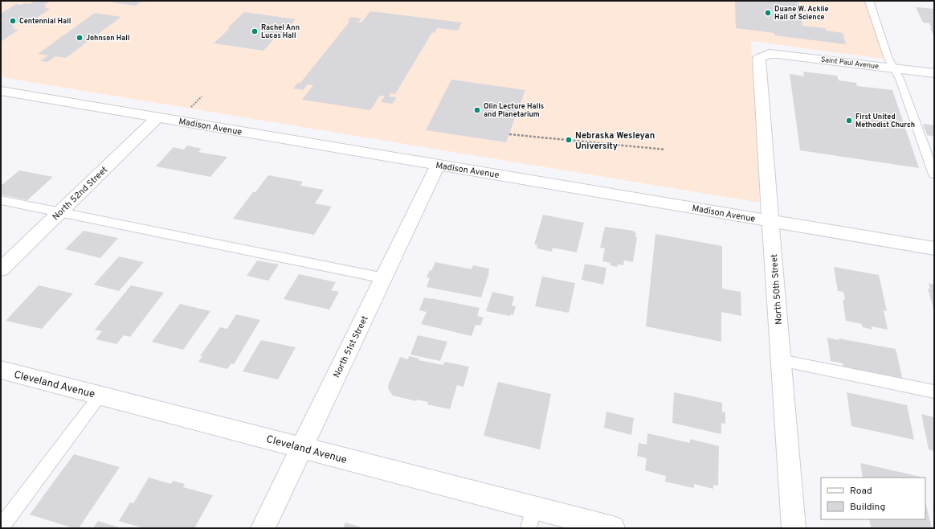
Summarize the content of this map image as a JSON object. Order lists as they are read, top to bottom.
{
  "streets": {
    "street": [
      "Saint Paul Avenue",
      "Madison Avenue",
      "North 52nd Street",
      "North 50th Street",
      "North 51st Street",
      "Cleveland Avenue"
    ]
  },
  "crossings": [
    ["Saint Paul Avenue", "North 50th Street"],
    ["Madison Avenue", "North 52nd Street"],
    ["Madison Avenue", "North 50th Street"],
    ["Madison Avenue", "North 51st Street"],
    ["North 51st Street", "Cleveland Avenue"]
  ],
  "places": [
    "Duane W. Acklie Hall of Science",
    "Centennial Hall",
    "Rachel Ann Lucas Hall",
    "Johnson Hall",
    "Olin Lecture Halls and Planetarium",
    "First United Methodist Church",
    "Nebraska Wesleyan University"
  ],
  "legend": ["Road", "Building"]
}
